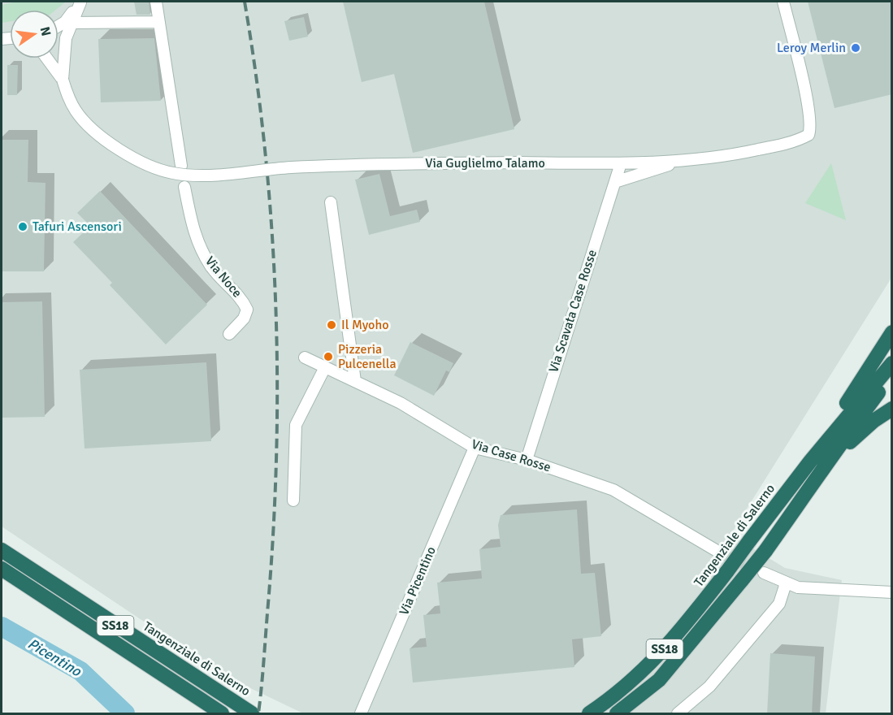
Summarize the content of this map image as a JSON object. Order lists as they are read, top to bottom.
{
  "streets": {
    "highway": ["Tangenziale di Salerno", "SS18"],
    "street": [
      "Via Guglielmo Talamo",
      "Via Noce",
      "Via Scavata Case Rosse",
      "Via Case Rosse",
      "Via Picentino"
    ]
  },
  "crossings": [
    ["Via Guglielmo Talamo", "Via Scavata Case Rosse"],
    ["Via Scavata Case Rosse", "Via Case Rosse"],
    ["Via Case Rosse", "Via Picentino"],
    ["Tangenziale di Salerno", "SS18"]
  ],
  "water": ["Picentino"],
  "places": [
    "Leroy Merlin",
    "Tafuri Ascensori",
    "Il Myoho",
    "Pizzeria Pulcenella"
  ],
  "north": "right"
}
